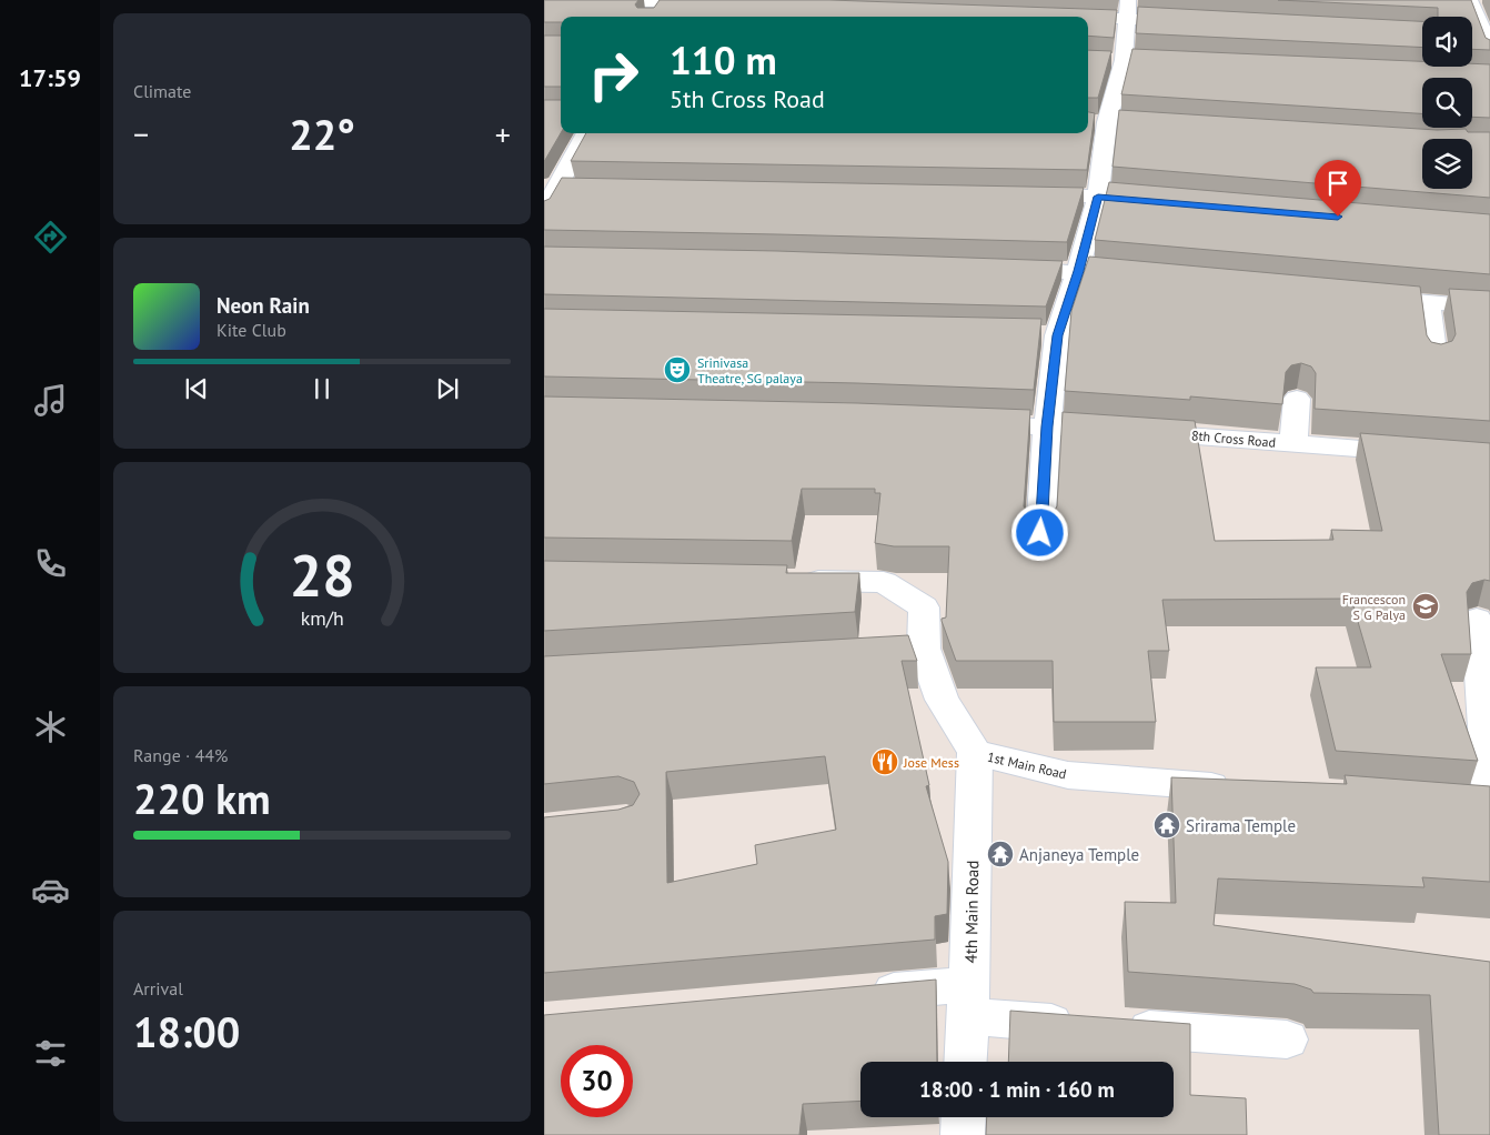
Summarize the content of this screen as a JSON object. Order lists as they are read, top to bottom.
{
  "streets": {
    "street": ["8th Cross Road", "1st Main Road", "4th Main Road"]
  },
  "crossings": [
    ["1st Main Road", "4th Main Road"]
  ],
  "places": {
    "theatre": ["Srinivasa Theatre, SG palaya"],
    "school or university": ["Francescon S G Palya"],
    "restaurant": ["Jose Mess"],
    "temple": ["Srirama Temple", "Anjaneya Temple"]
  },
  "page": {
    "tabs": "17:59",
    "tile": [
      "Climate",
      ["Range · 44%", "220 km"],
      ["Arrival", "18:00"]
    ],
    "turn": ["110 m", "5th Cross Road"],
    "heat": ["−", "22°", "+"],
    "song": ["Neon Rain", "Kite Club"],
    "limit": "30",
    "trip": "18:00 · 1 min · 160 m",
    "gauge": ["28", "km/h"]
  }
}
